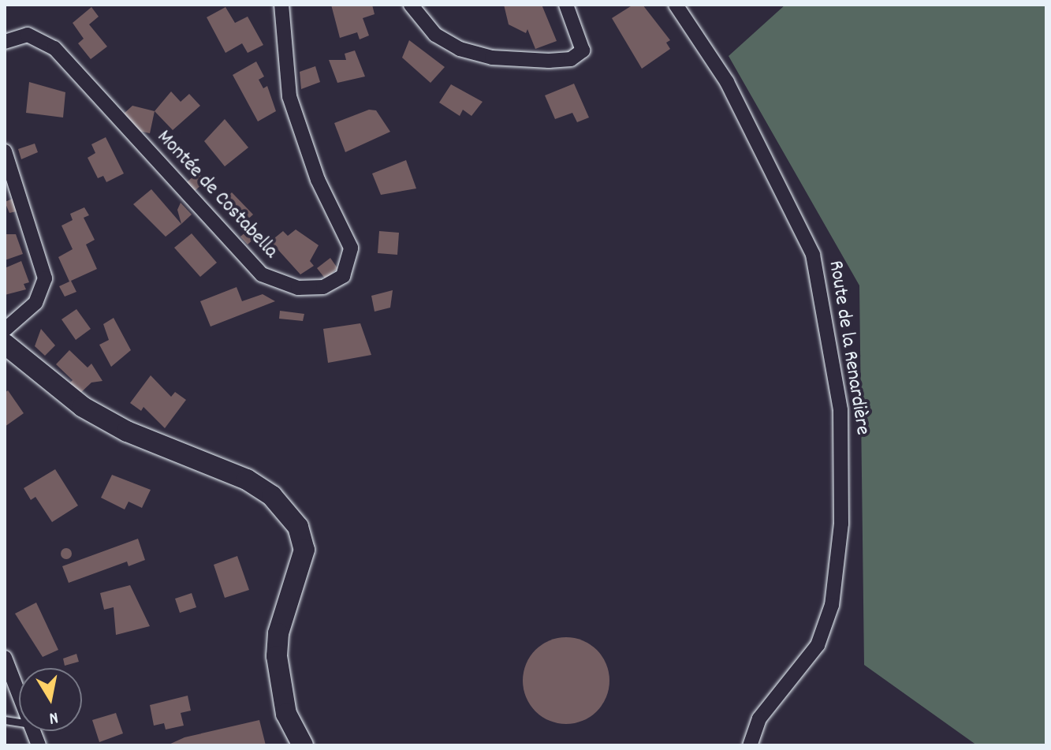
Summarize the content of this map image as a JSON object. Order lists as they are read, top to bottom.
{
  "streets": {
    "street": ["Montée de Costabella", "Route de la Renardière"]
  },
  "north": "bottom"
}
